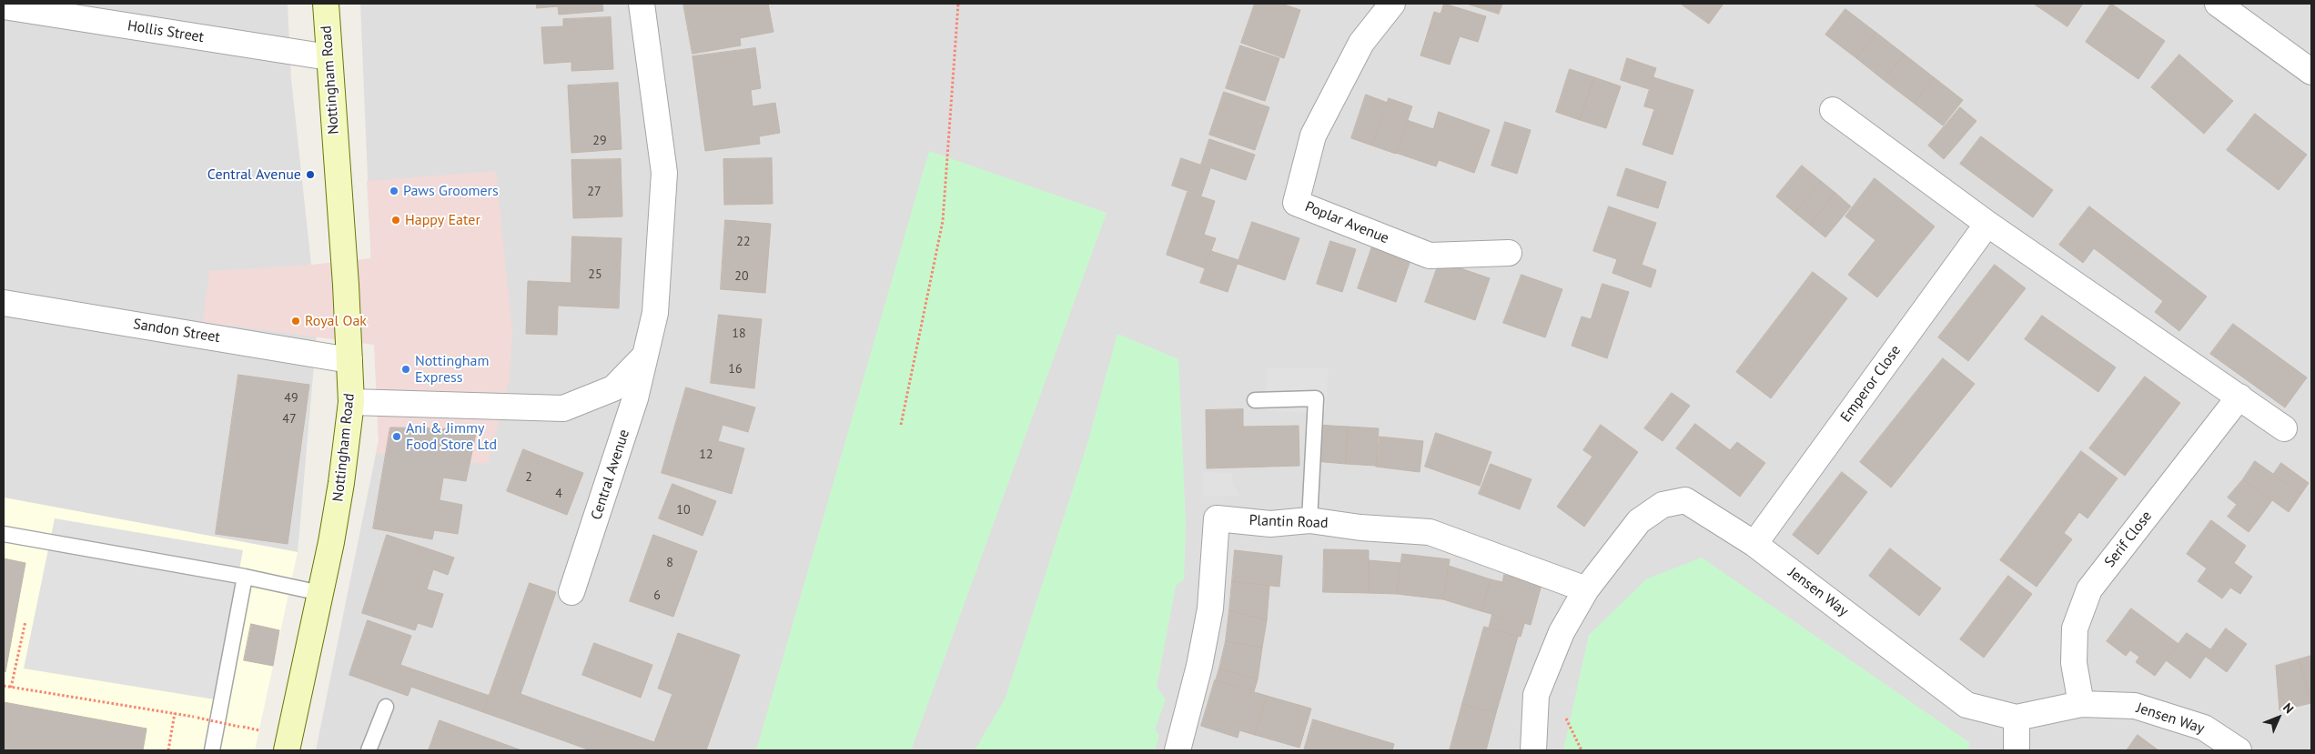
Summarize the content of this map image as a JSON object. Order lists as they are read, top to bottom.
{
  "streets": {
    "main road": ["Nottingham Road"],
    "street": [
      "Hollis Street",
      "Poplar Avenue",
      "Sandon Street",
      "Emperor Close",
      "Central Avenue",
      "Plantin Road",
      "Serif Close",
      "Jensen Way"
    ]
  },
  "crossings": [
    ["Hollis Street", "Nottingham Road"],
    ["Nottingham Road", "Sandon Street"],
    ["Emperor Close", "Jensen Way"],
    ["Plantin Road", "Jensen Way"],
    ["Serif Close", "Jensen Way"]
  ],
  "places": [
    "Central Avenue",
    "Paws Groomers",
    "Happy Eater",
    "Royal Oak",
    "Nottingham Express",
    "Ani & Jimmy Food Store Ltd"
  ],
  "house_numbers": [
    "29",
    "27",
    "22",
    "25",
    "20",
    "18",
    "16",
    "49",
    "47",
    "12",
    "2",
    "4",
    "10",
    "8",
    "6"
  ],
  "north": "top right"
}
